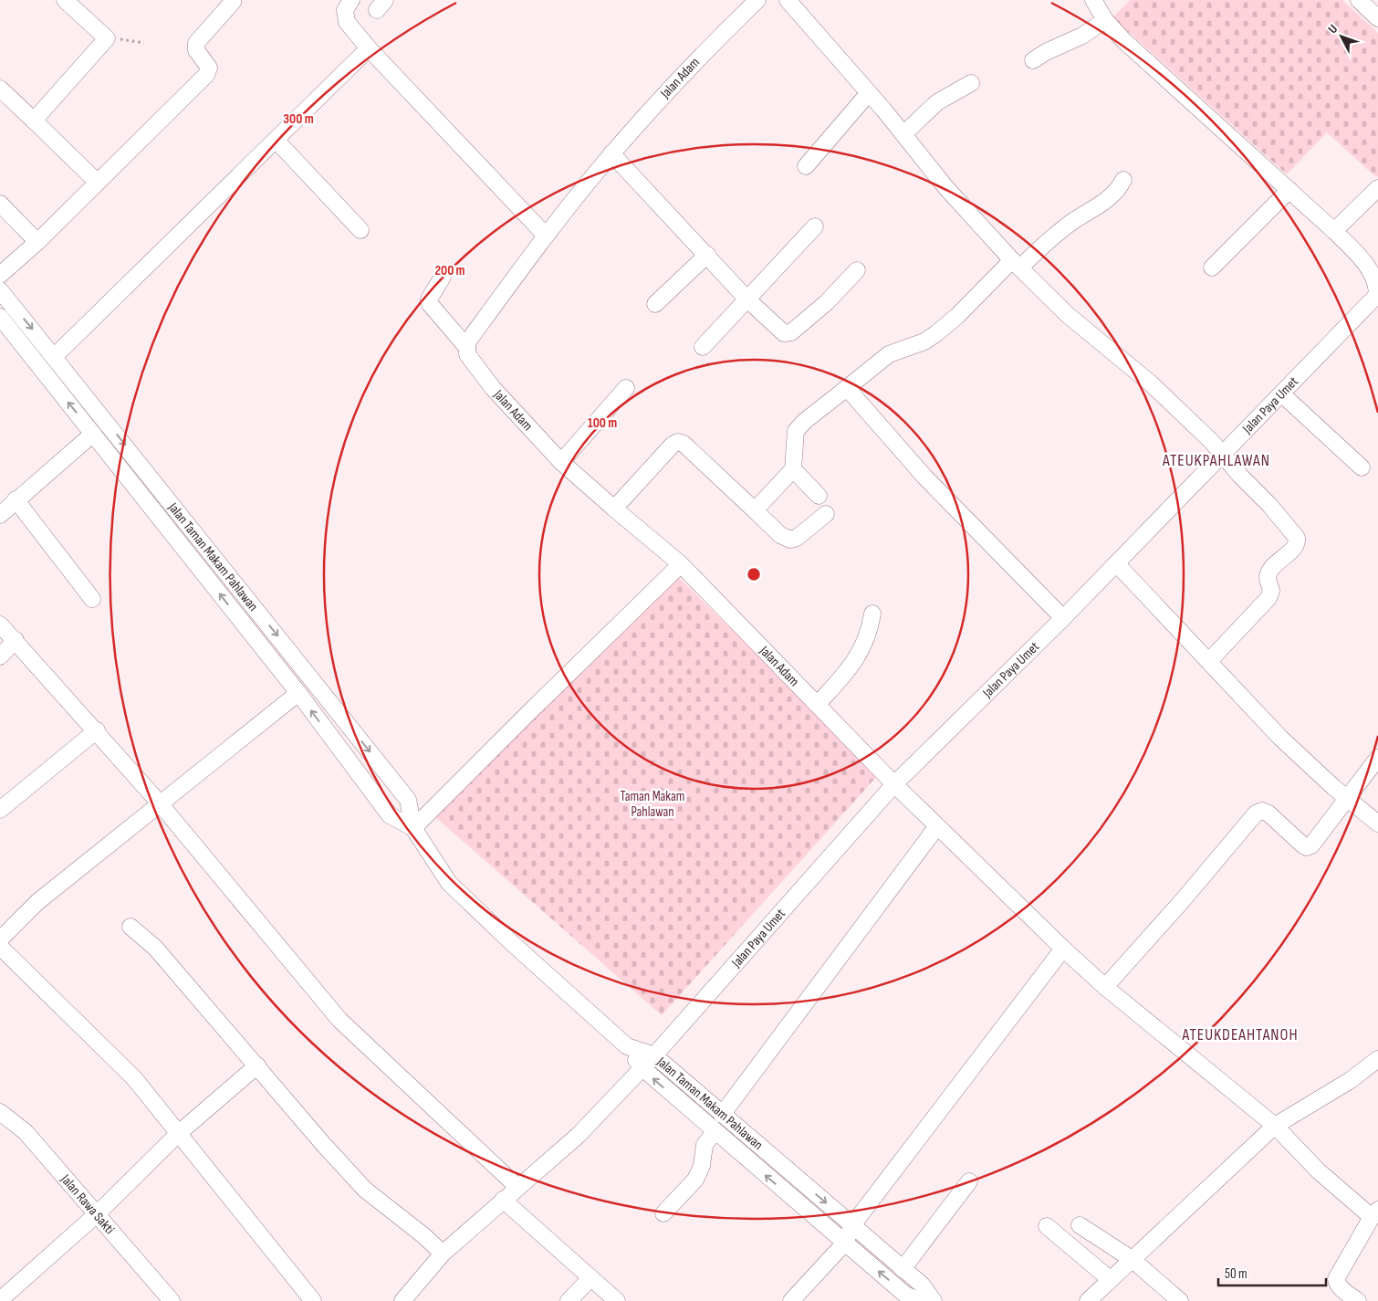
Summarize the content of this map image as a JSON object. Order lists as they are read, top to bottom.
{
  "streets": {
    "street": [
      "Jalan Adam",
      "Jalan Paya Umet",
      "Jalan Taman Makam Pahlawan",
      "Jalan Rawa Sakti"
    ]
  },
  "crossings": [
    ["Jalan Adam", "Jalan Paya Umet"],
    ["Jalan Paya Umet", "Jalan Taman Makam Pahlawan"]
  ],
  "districts": ["ATEUKPAHLAWAN", "ATEUKDEAHTANOH"],
  "parks": ["Taman Makam Pahlawan"],
  "scale_bar": "50 m",
  "north": "top left",
  "rings": ["300 m", "200 m", "100 m"]
}
